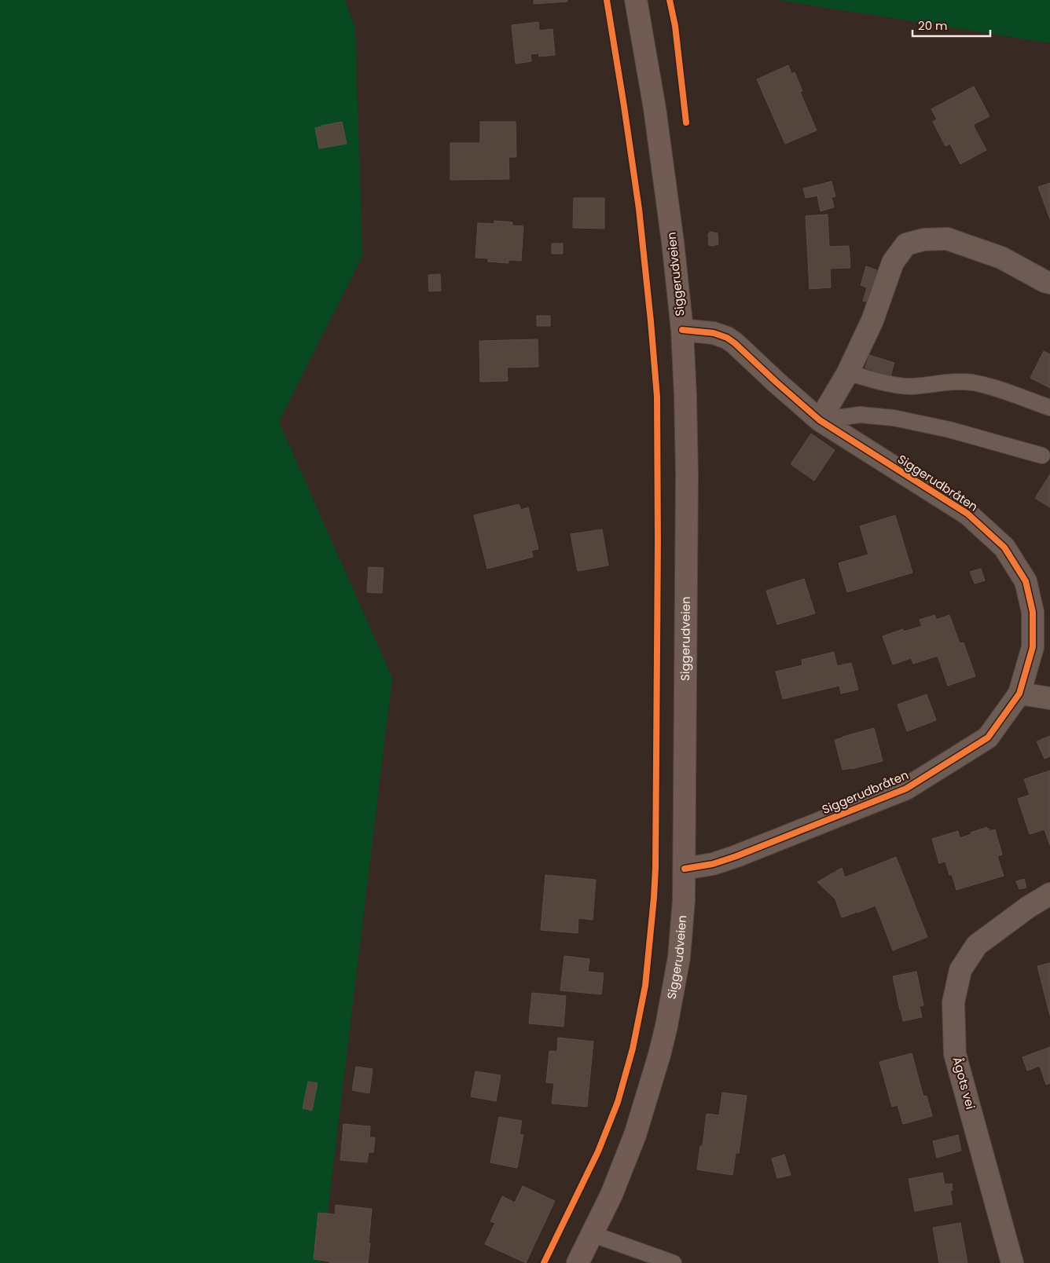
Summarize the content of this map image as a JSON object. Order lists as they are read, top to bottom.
{
  "streets": {
    "main road": ["Siggerudveien"],
    "street": ["Siggerudbråten", "Ågots vei"]
  },
  "crossings": [
    ["Siggerudveien", "Siggerudbråten"]
  ],
  "scale_bar": "20 m"
}
